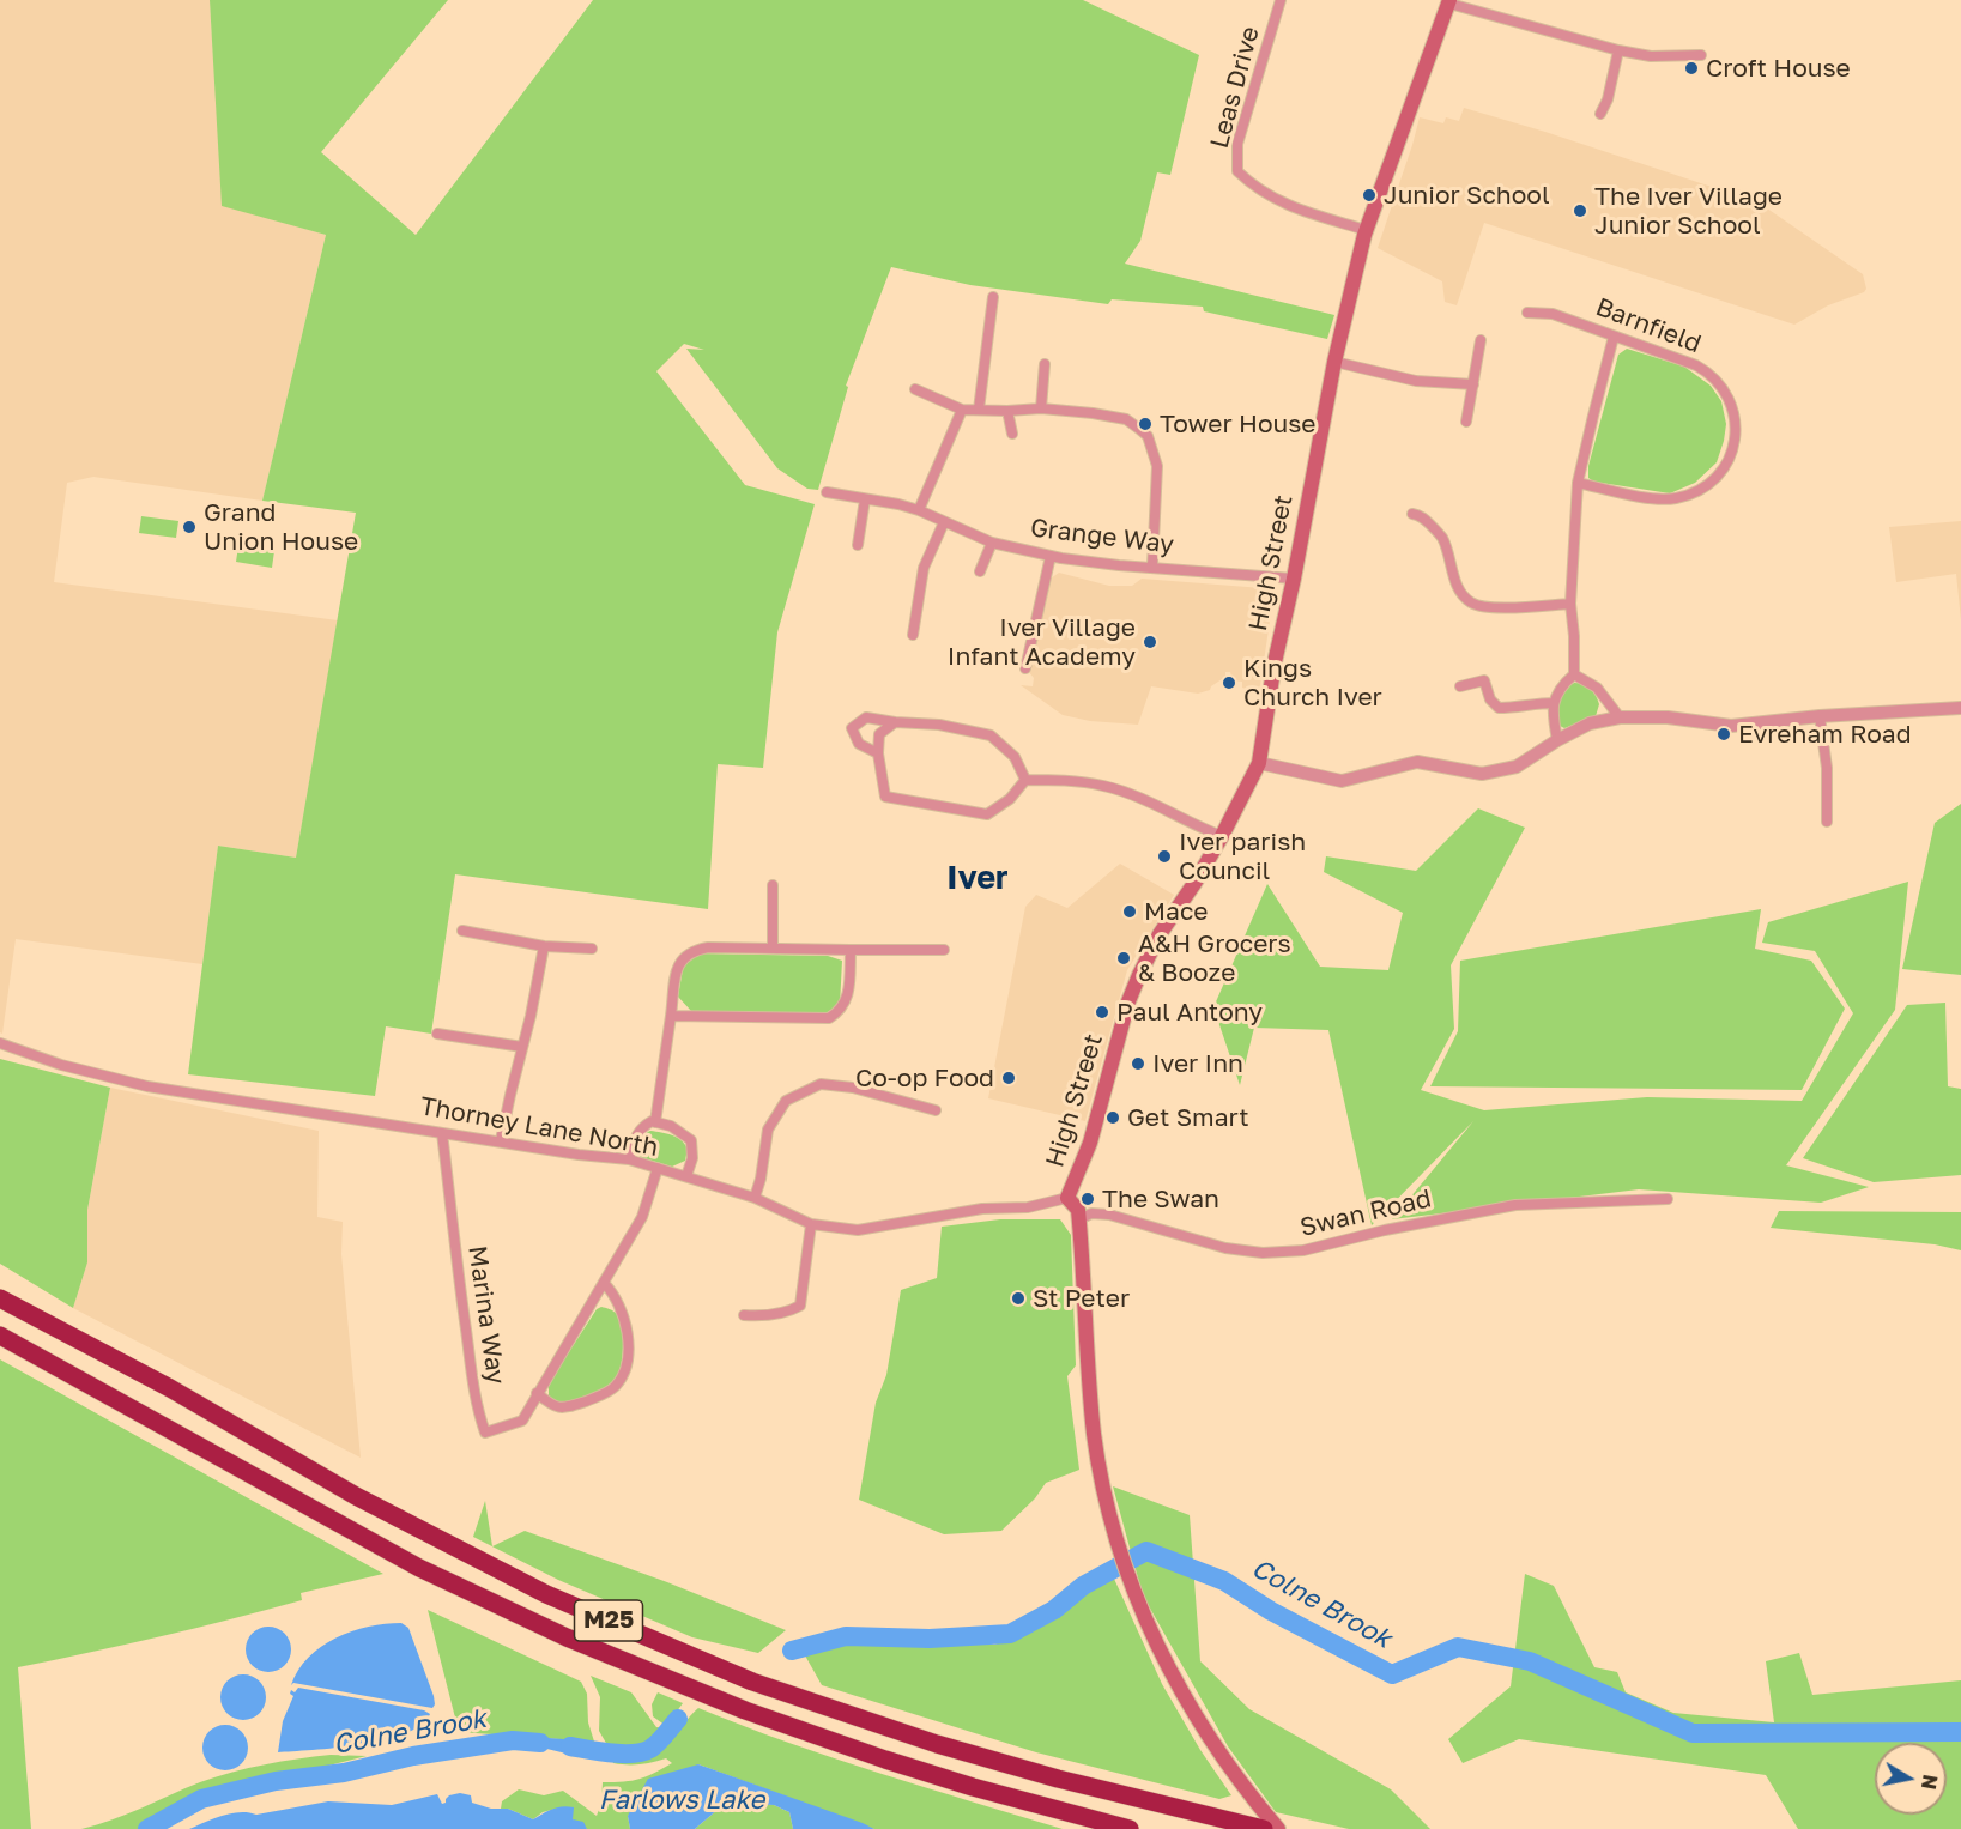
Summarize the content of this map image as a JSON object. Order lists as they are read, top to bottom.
{
  "streets": {
    "highway": ["M25"],
    "main road": ["High Street"],
    "street": [
      "Leas Drive",
      "Barnfield",
      "Grange Way",
      "Thorney Lane North",
      "Swan Road",
      "Marina Way"
    ]
  },
  "crossings": [
    ["Leas Drive", "High Street"],
    ["Grange Way", "High Street"],
    ["High Street", "Thorney Lane North"],
    ["Thorney Lane North", "Marina Way"]
  ],
  "districts": ["Iver"],
  "water": ["Colne Brook", "Farlows Lake"],
  "places": [
    "Croft House",
    "Junior School",
    "The Iver Village Junior School",
    "Tower House",
    "Grand Union House",
    "Iver Village Infant Academy",
    "Kings Church Iver",
    "Evreham Road",
    "Iver parish Council",
    "Mace",
    "A&H Grocers & Booze",
    "Paul Antony",
    "Iver Inn",
    "Co-op Food",
    "Get Smart",
    "The Swan",
    "St Peter"
  ],
  "north": "right"
}
